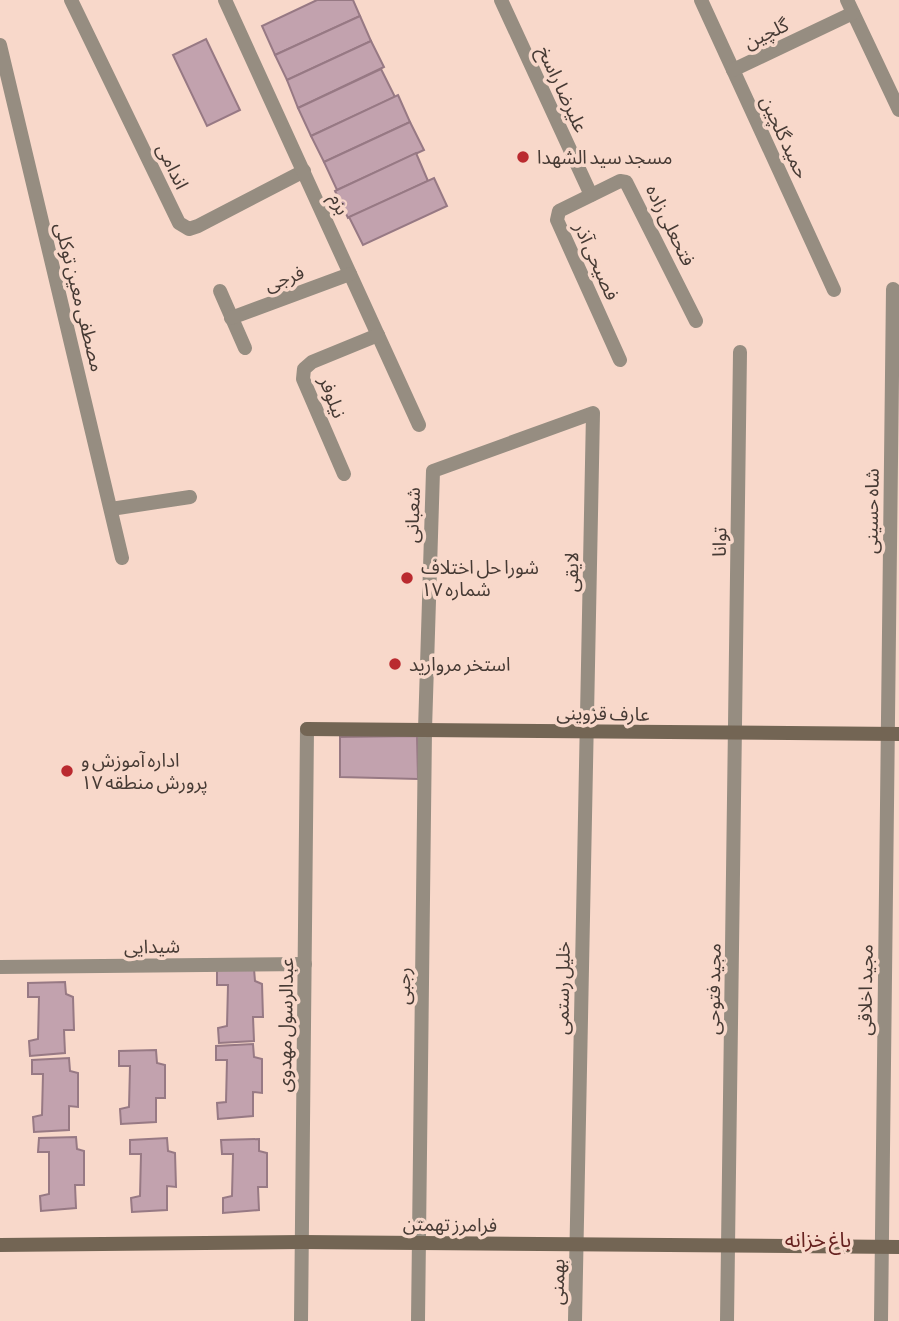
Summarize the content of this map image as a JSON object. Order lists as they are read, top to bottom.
{
  "streets": {
    "street": [
      "گلچین",
      "علیرضا راسخ",
      "حمید گلچین",
      "اندامی",
      "بزم",
      "فتحعلی زاده",
      "فصیحی آذر",
      "فرجی",
      "مصطفی معین توکلی",
      "نیلوفر",
      "شاه حسینی",
      "شعبانی",
      "توانا",
      "لایقی",
      "عارف قزوینی",
      "شیدایی",
      "رجبی",
      "خلیل رستمی",
      "مجید فتوحی",
      "مجید اخلاقی",
      "عبدالرسول مهدوی",
      "فرامرز تهمتن",
      "بهمنی"
    ]
  },
  "crossings": [
    ["گلچین", "حمید گلچین"],
    ["علیرضا راسخ", "فتحعلی زاده"],
    ["علیرضا راسخ", "فصیحی آذر"],
    ["اندامی", "بزم"],
    ["بزم", "فرجی"],
    ["بزم", "نیلوفر"],
    ["فتحعلی زاده", "فصیحی آذر"],
    ["شاه حسینی", "عارف قزوینی"],
    ["شاه حسینی", "مجید اخلاقی"],
    ["شعبانی", "لایقی"],
    ["شعبانی", "عارف قزوینی"],
    ["شعبانی", "رجبی"],
    ["توانا", "عارف قزوینی"],
    ["توانا", "مجید فتوحی"],
    ["لایقی", "عارف قزوینی"],
    ["لایقی", "خلیل رستمی"],
    ["عارف قزوینی", "رجبی"],
    ["عارف قزوینی", "خلیل رستمی"],
    ["عارف قزوینی", "مجید فتوحی"],
    ["عارف قزوینی", "مجید اخلاقی"],
    ["عارف قزوینی", "عبدالرسول مهدوی"],
    ["شیدایی", "عبدالرسول مهدوی"],
    ["رجبی", "فرامرز تهمتن"],
    ["خلیل رستمی", "فرامرز تهمتن"],
    ["خلیل رستمی", "بهمنی"],
    ["مجید فتوحی", "فرامرز تهمتن"],
    ["مجید اخلاقی", "فرامرز تهمتن"],
    ["عبدالرسول مهدوی", "فرامرز تهمتن"],
    ["فرامرز تهمتن", "بهمنی"]
  ],
  "districts": ["باغ خزانه"],
  "places": [
    "مسجد سید الشهدا",
    "شورا حل اختلاف شماره ۱۷",
    "استخر مروارید",
    "اداره آموزش و پرورش منطقه ۱۷"
  ]
}
